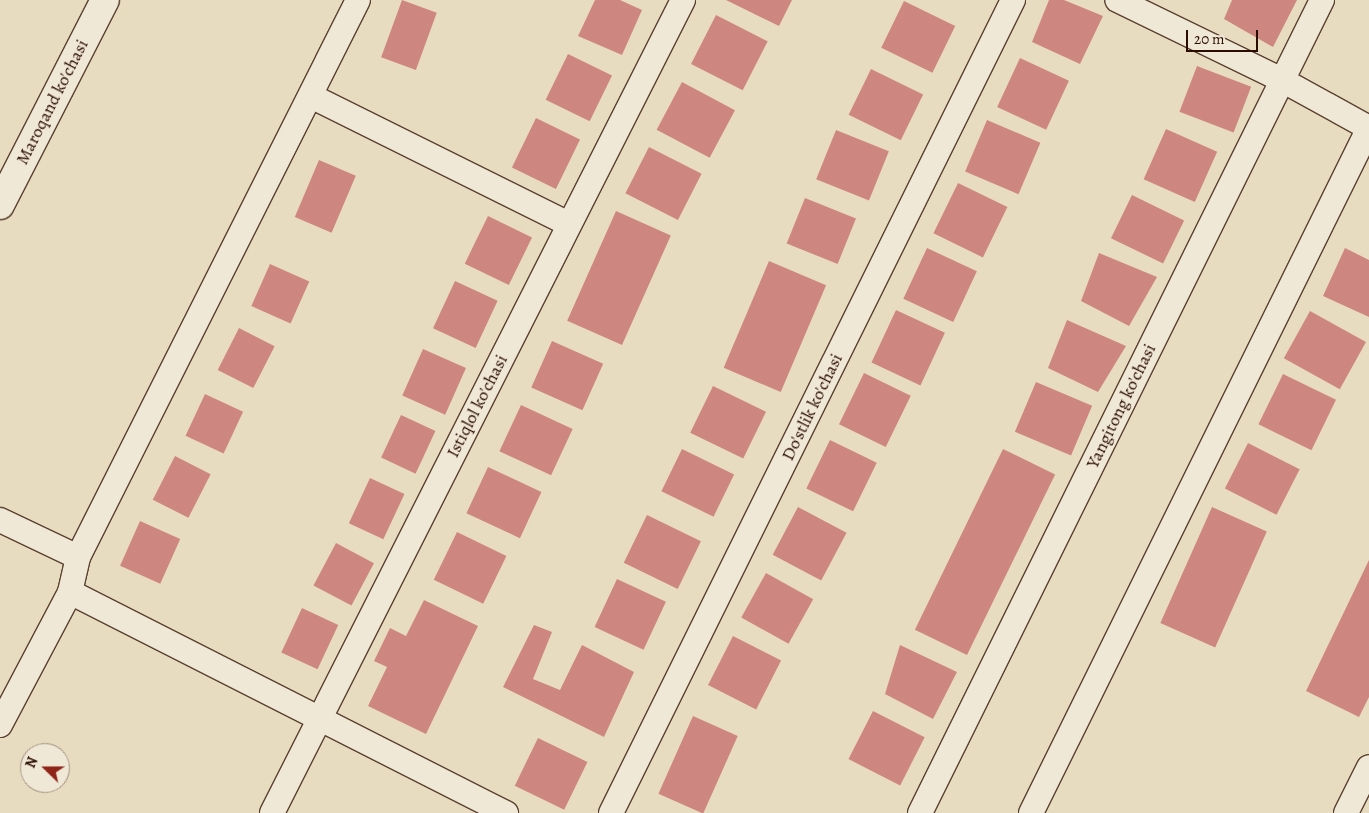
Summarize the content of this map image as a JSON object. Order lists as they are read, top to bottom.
{
  "streets": {
    "street": [
      "Maroqand ko'chasi",
      "Istiqlol ko'chasi",
      "Yangitong ko'chasi",
      "Do'stlik ko'chasi"
    ]
  },
  "scale_bar": "20 m",
  "north": "left"
}
